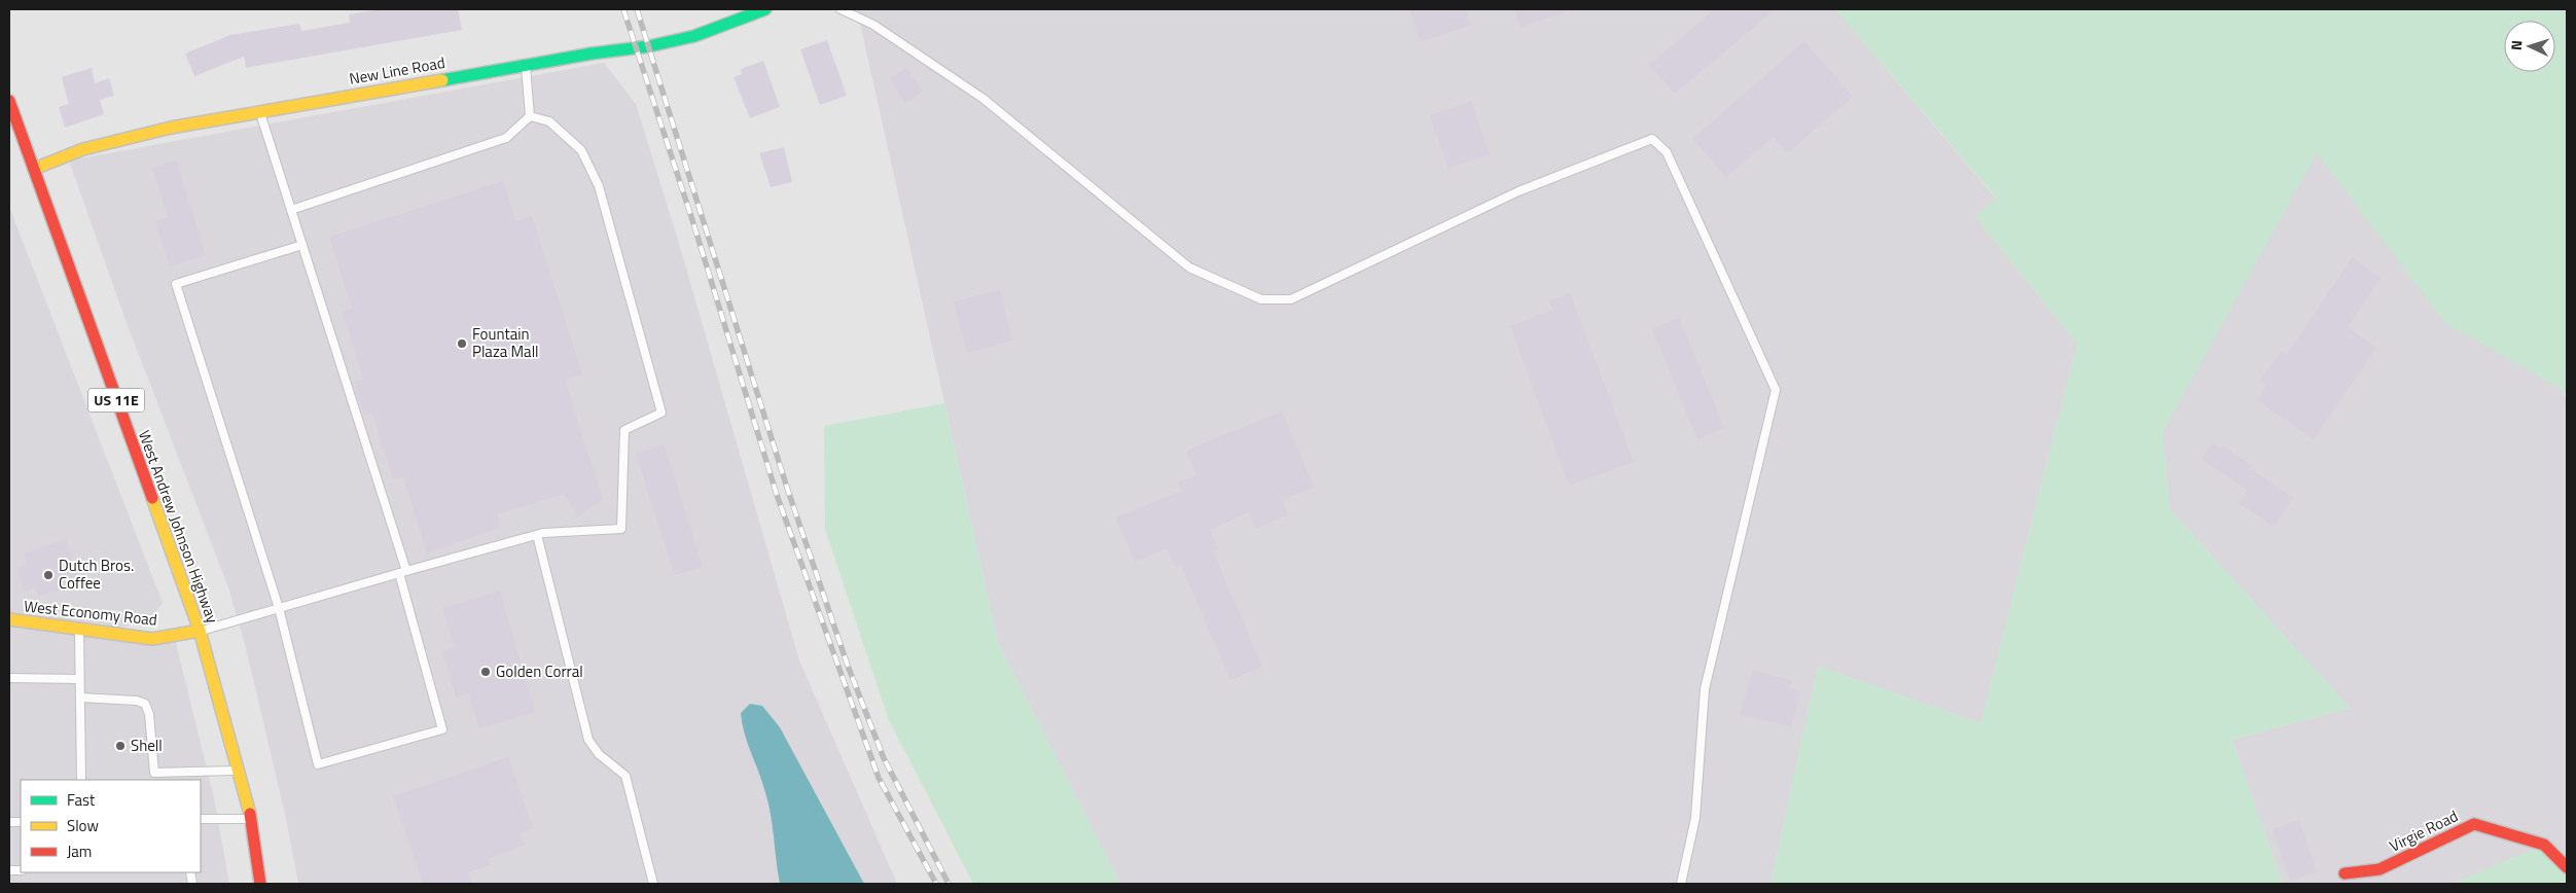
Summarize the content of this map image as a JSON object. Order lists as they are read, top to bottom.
{
  "streets": {
    "street": [
      "New Line Road",
      "US 11E",
      "West Andrew Johnson Highway",
      "West Economy Road",
      "Virgie Road"
    ]
  },
  "crossings": [
    ["New Line Road", "West Andrew Johnson Highway"],
    ["West Andrew Johnson Highway", "West Economy Road"]
  ],
  "places": [
    "Fountain Plaza Mall",
    "Dutch Bros. Coffee",
    "Golden Corral",
    "Shell"
  ],
  "legend": ["Fast", "Slow", "Jam"],
  "north": "left"
}
